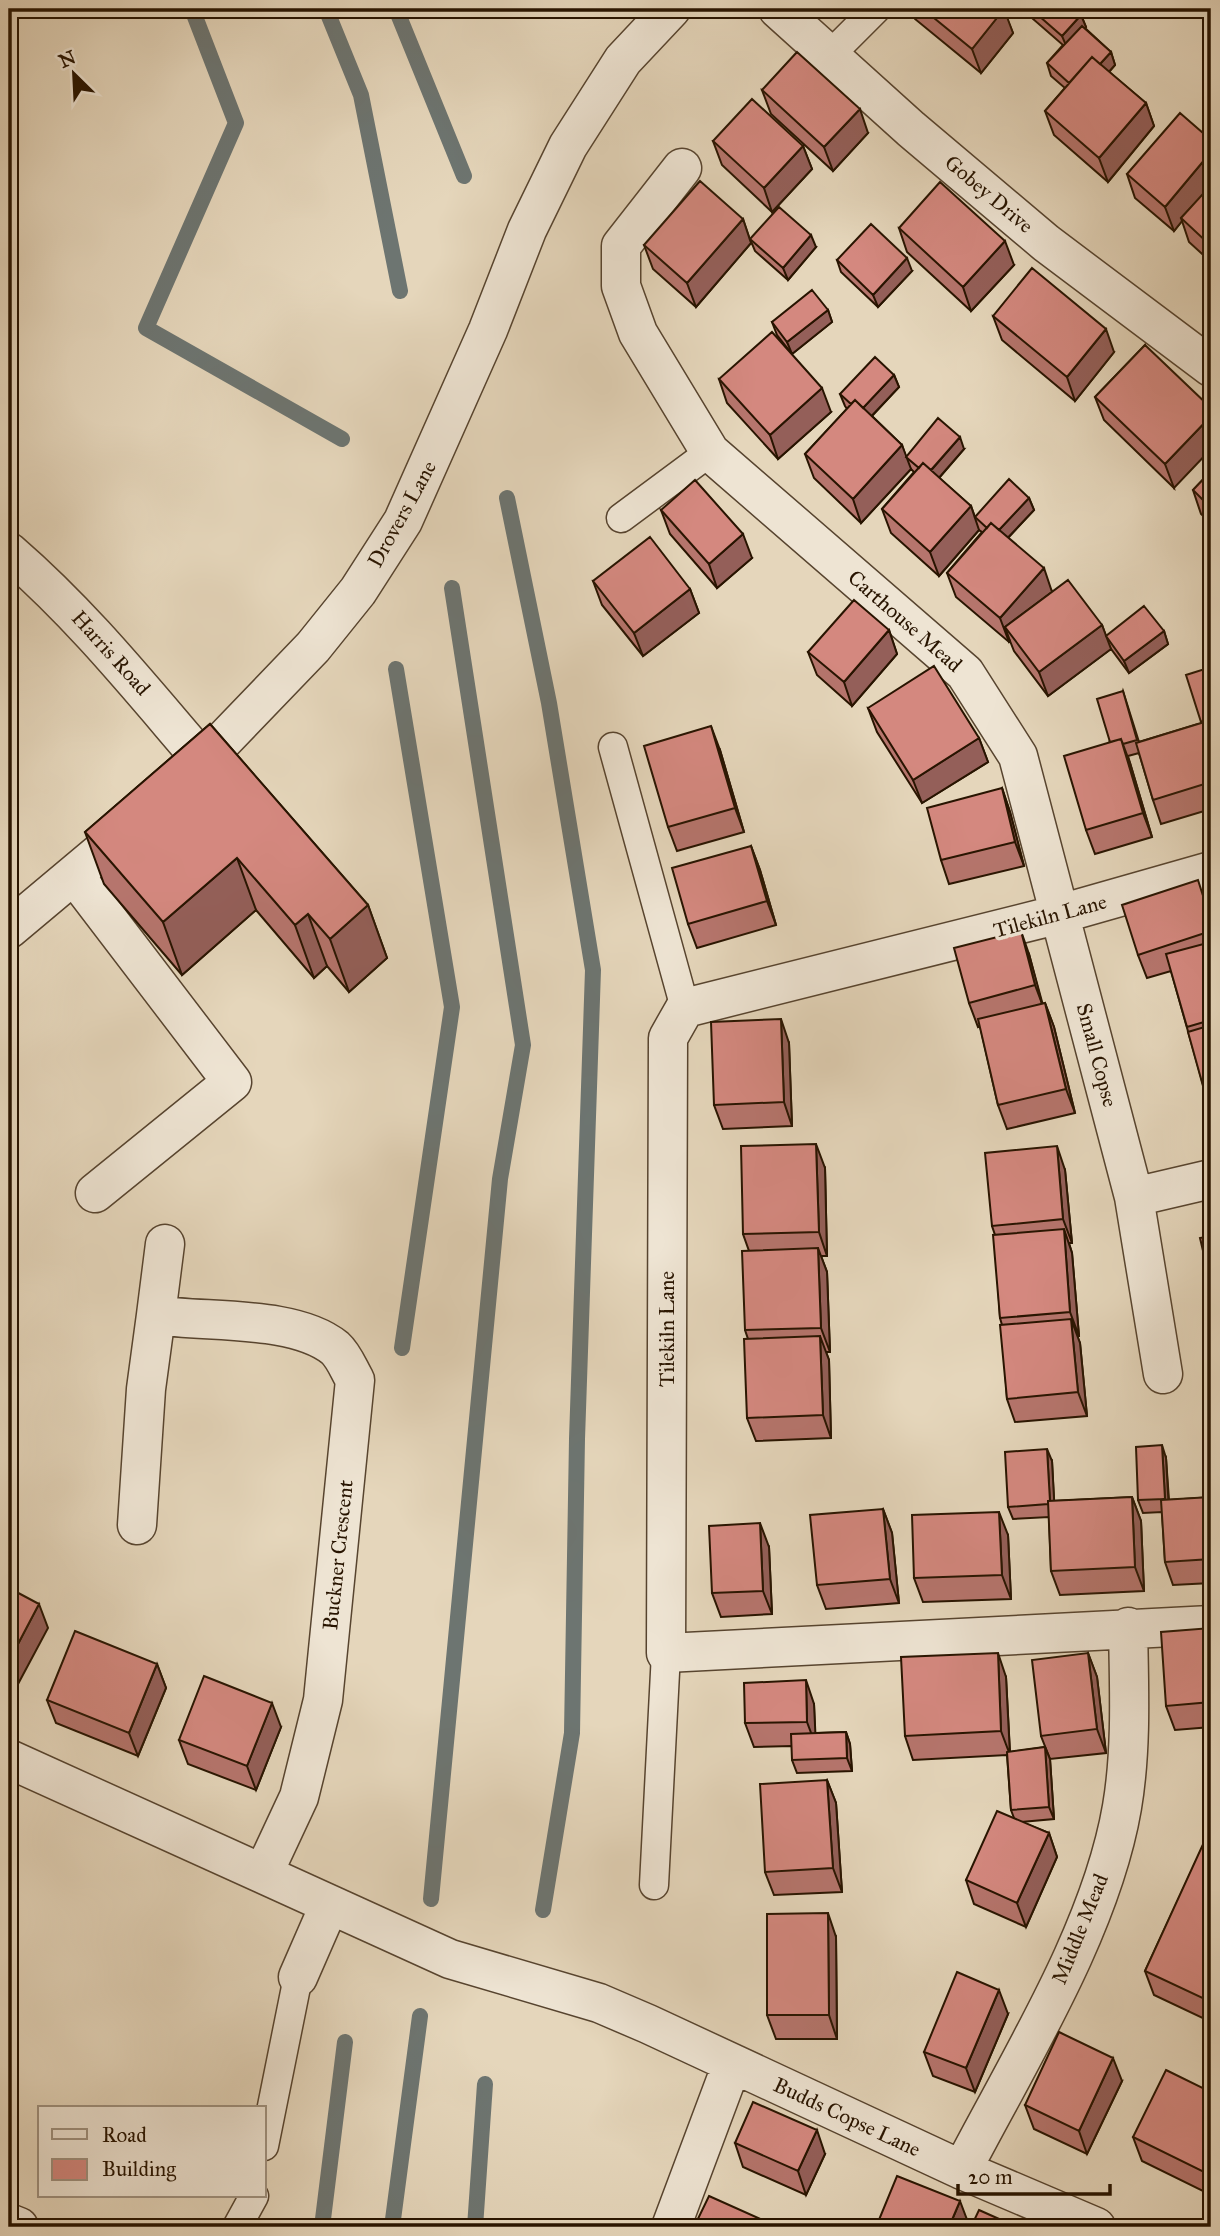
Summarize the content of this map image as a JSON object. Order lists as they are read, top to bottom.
{
  "streets": {
    "street": [
      "Gobey Drive",
      "Drovers Lane",
      "Carthouse Mead",
      "Harris Road",
      "Tilekiln Lane",
      "Small Copse",
      "Buckner Crescent",
      "Middle Mead",
      "Budds Copse Lane"
    ]
  },
  "crossings": [
    ["Drovers Lane", "Harris Road"],
    ["Carthouse Mead", "Tilekiln Lane"],
    ["Carthouse Mead", "Small Copse"],
    ["Tilekiln Lane", "Small Copse"],
    ["Buckner Crescent", "Budds Copse Lane"],
    ["Middle Mead", "Budds Copse Lane"]
  ],
  "legend": ["Road", "Building"],
  "scale_bar": "20 m",
  "north": "top left"
}
